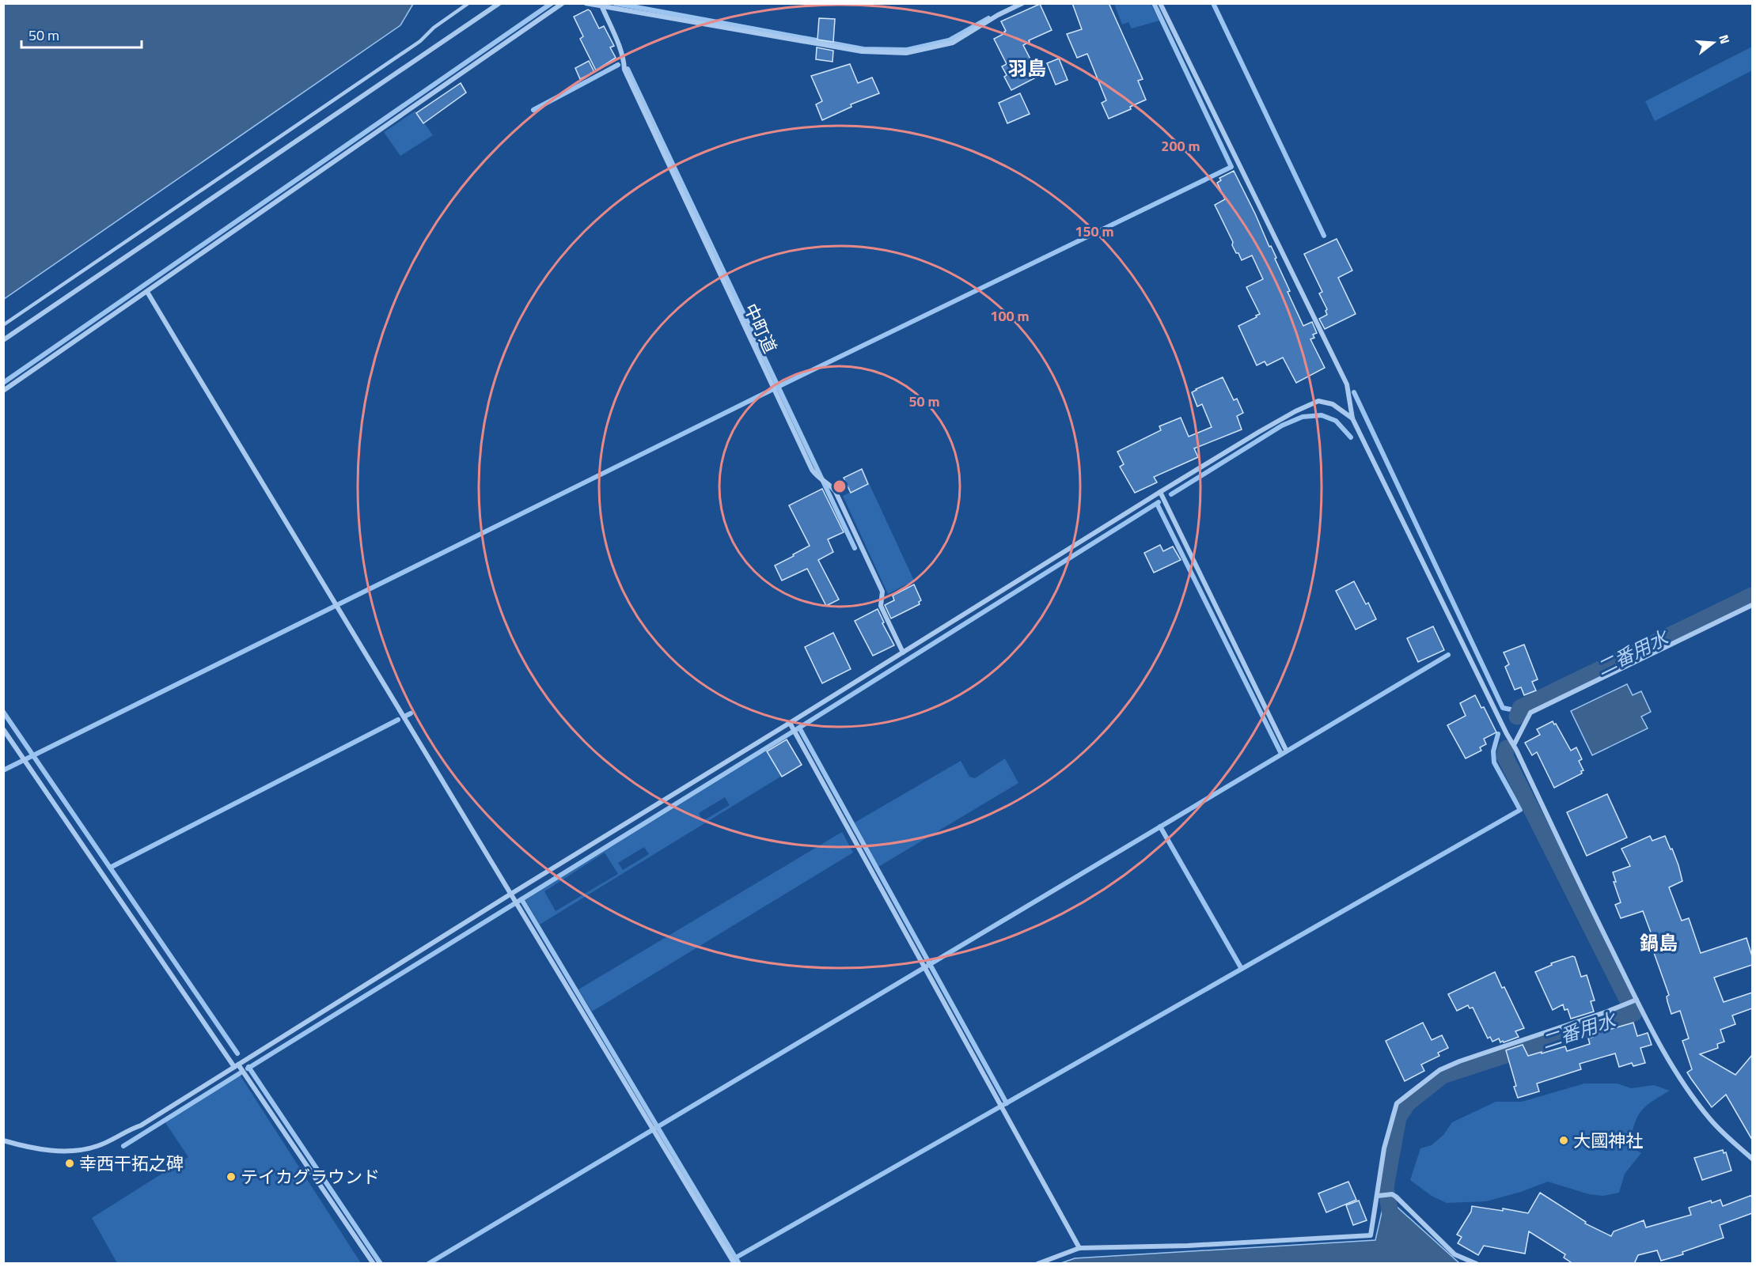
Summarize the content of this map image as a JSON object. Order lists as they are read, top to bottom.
{
  "streets": {
    "street": ["中町道"]
  },
  "districts": ["羽島", "鍋島"],
  "water": ["二番用水"],
  "places": ["大國神社", "幸西干拓之碑", "テイカグラウンド"],
  "scale_bar": "50 m",
  "north": "right",
  "rings": [
    "200 m",
    "150 m",
    "100 m",
    "50 m"
  ]
}
